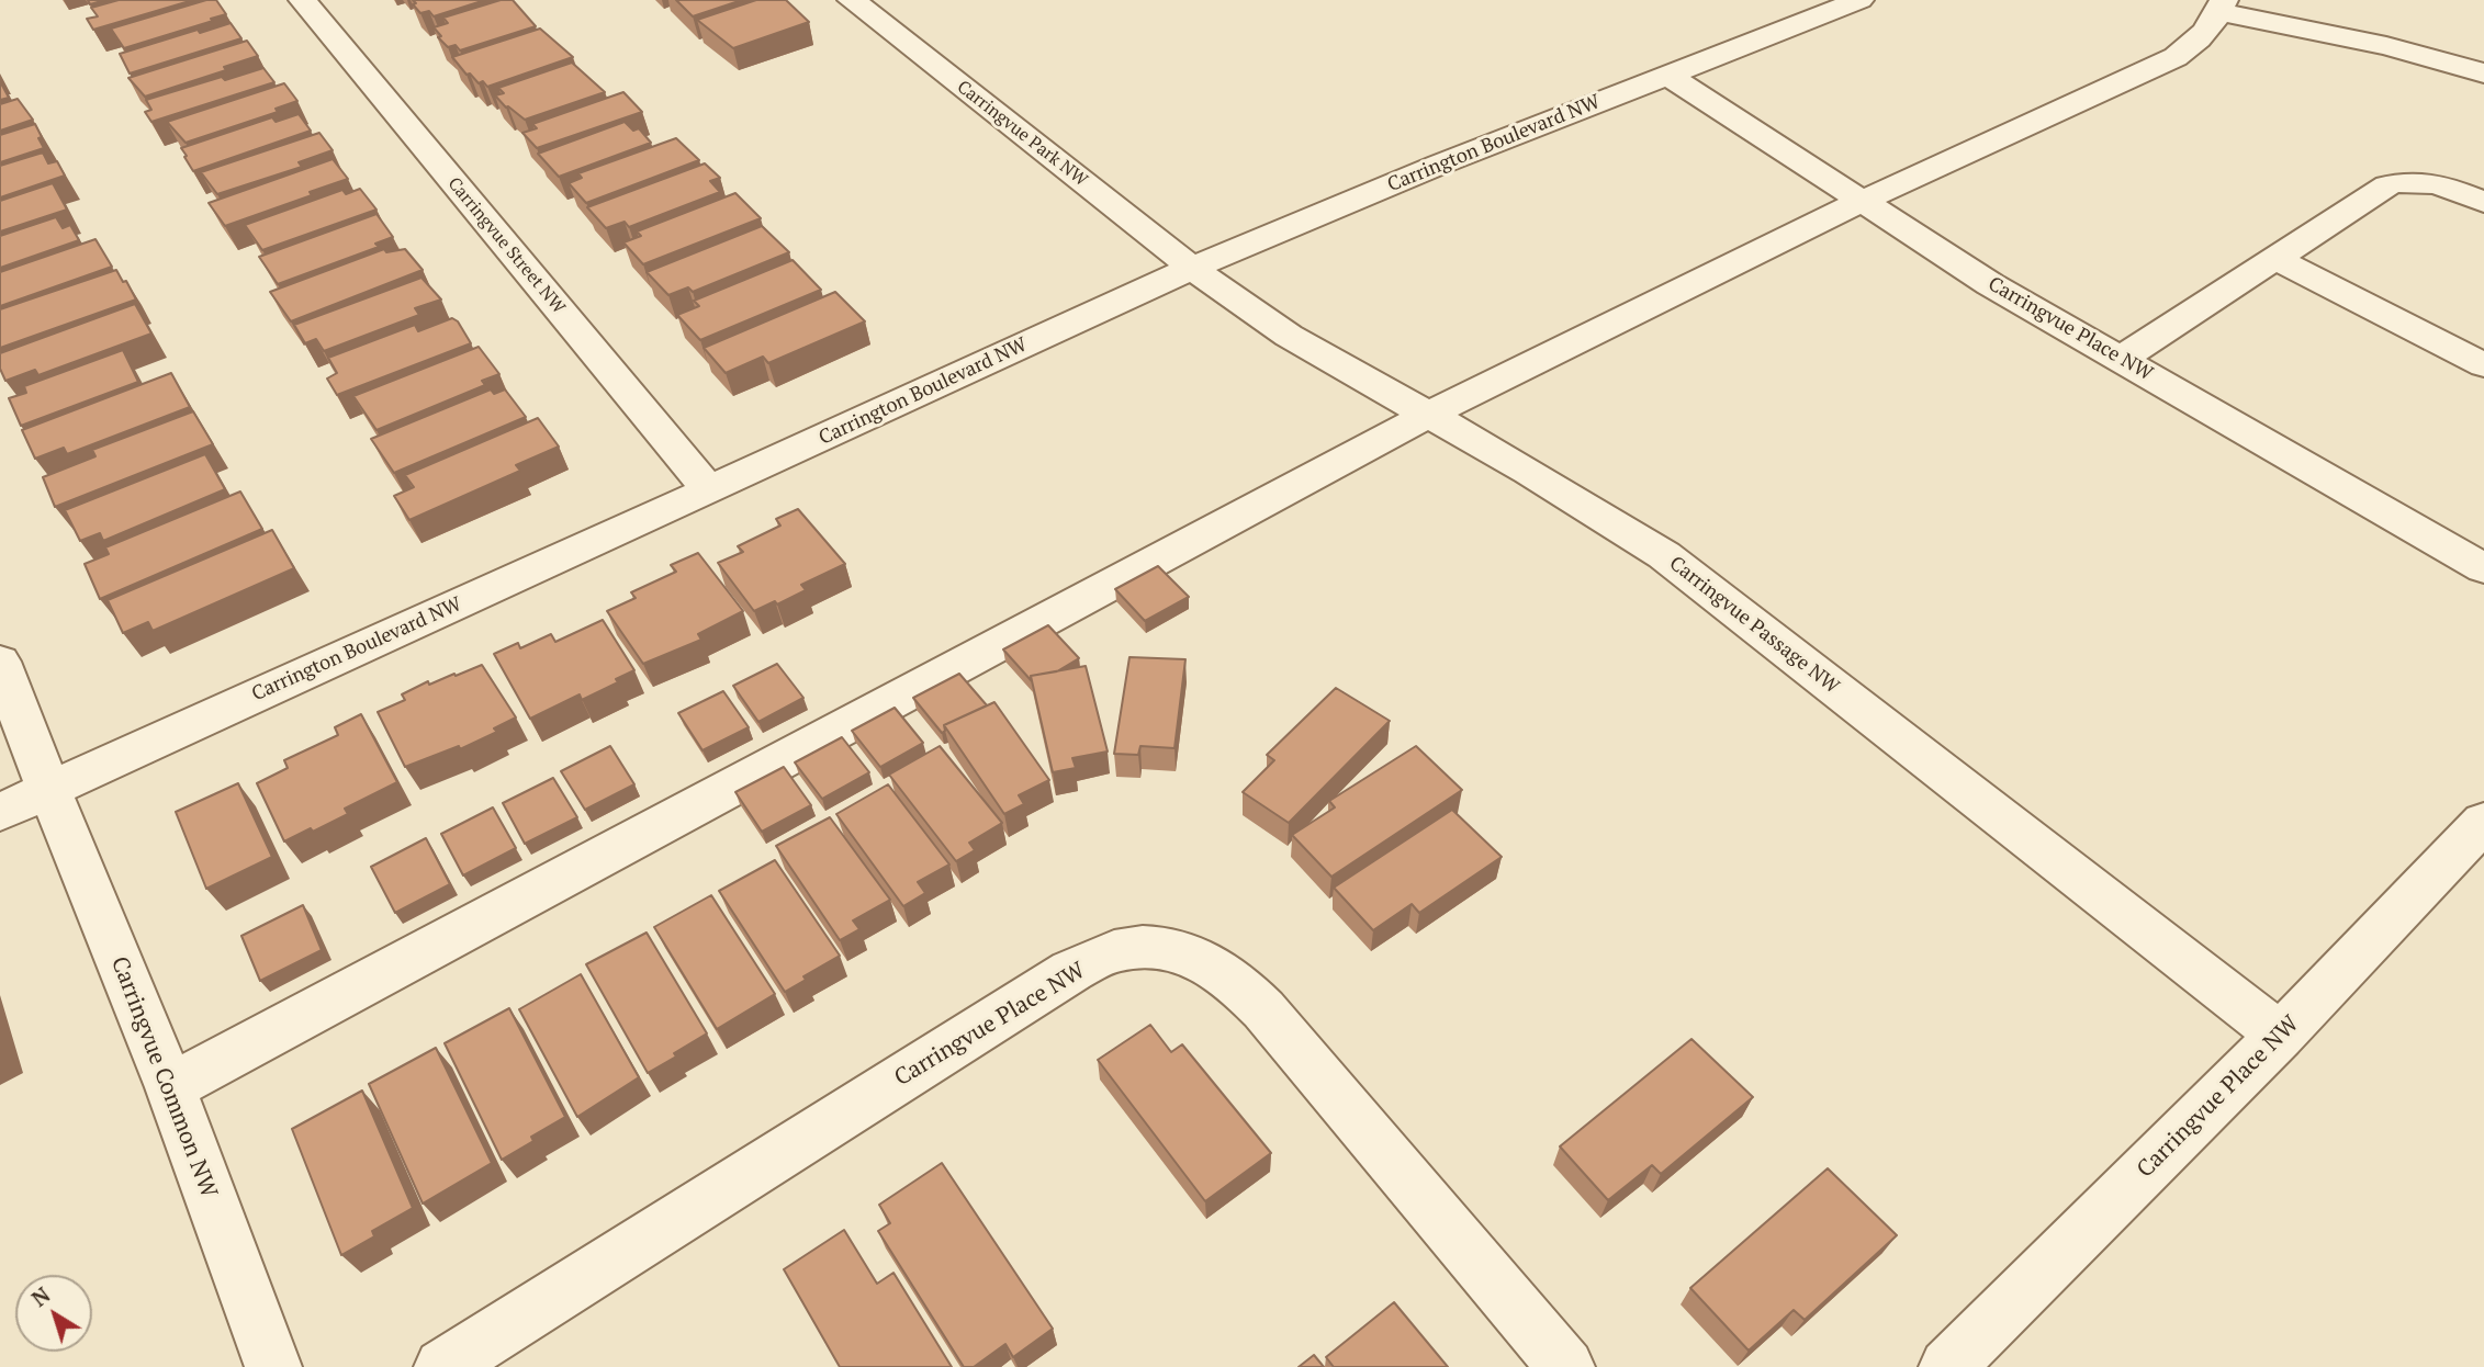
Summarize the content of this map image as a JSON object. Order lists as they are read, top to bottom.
{
  "streets": {
    "street": [
      "Carringvue Park NW",
      "Carrington Boulevard NW",
      "Carringvue Street NW",
      "Carringvue Place NW",
      "Carringvue Passage NW",
      "Carringvue Common NW"
    ]
  },
  "crossings": [
    ["Carringvue Park NW", "Carrington Boulevard NW"],
    ["Carringvue Park NW", "Carringvue Passage NW"],
    ["Carrington Boulevard NW", "Carringvue Street NW"],
    ["Carrington Boulevard NW", "Carringvue Place NW"],
    ["Carrington Boulevard NW", "Carringvue Passage NW"],
    ["Carrington Boulevard NW", "Carringvue Common NW"],
    ["Carringvue Place NW", "Carringvue Passage NW"]
  ],
  "north": "top left"
}
